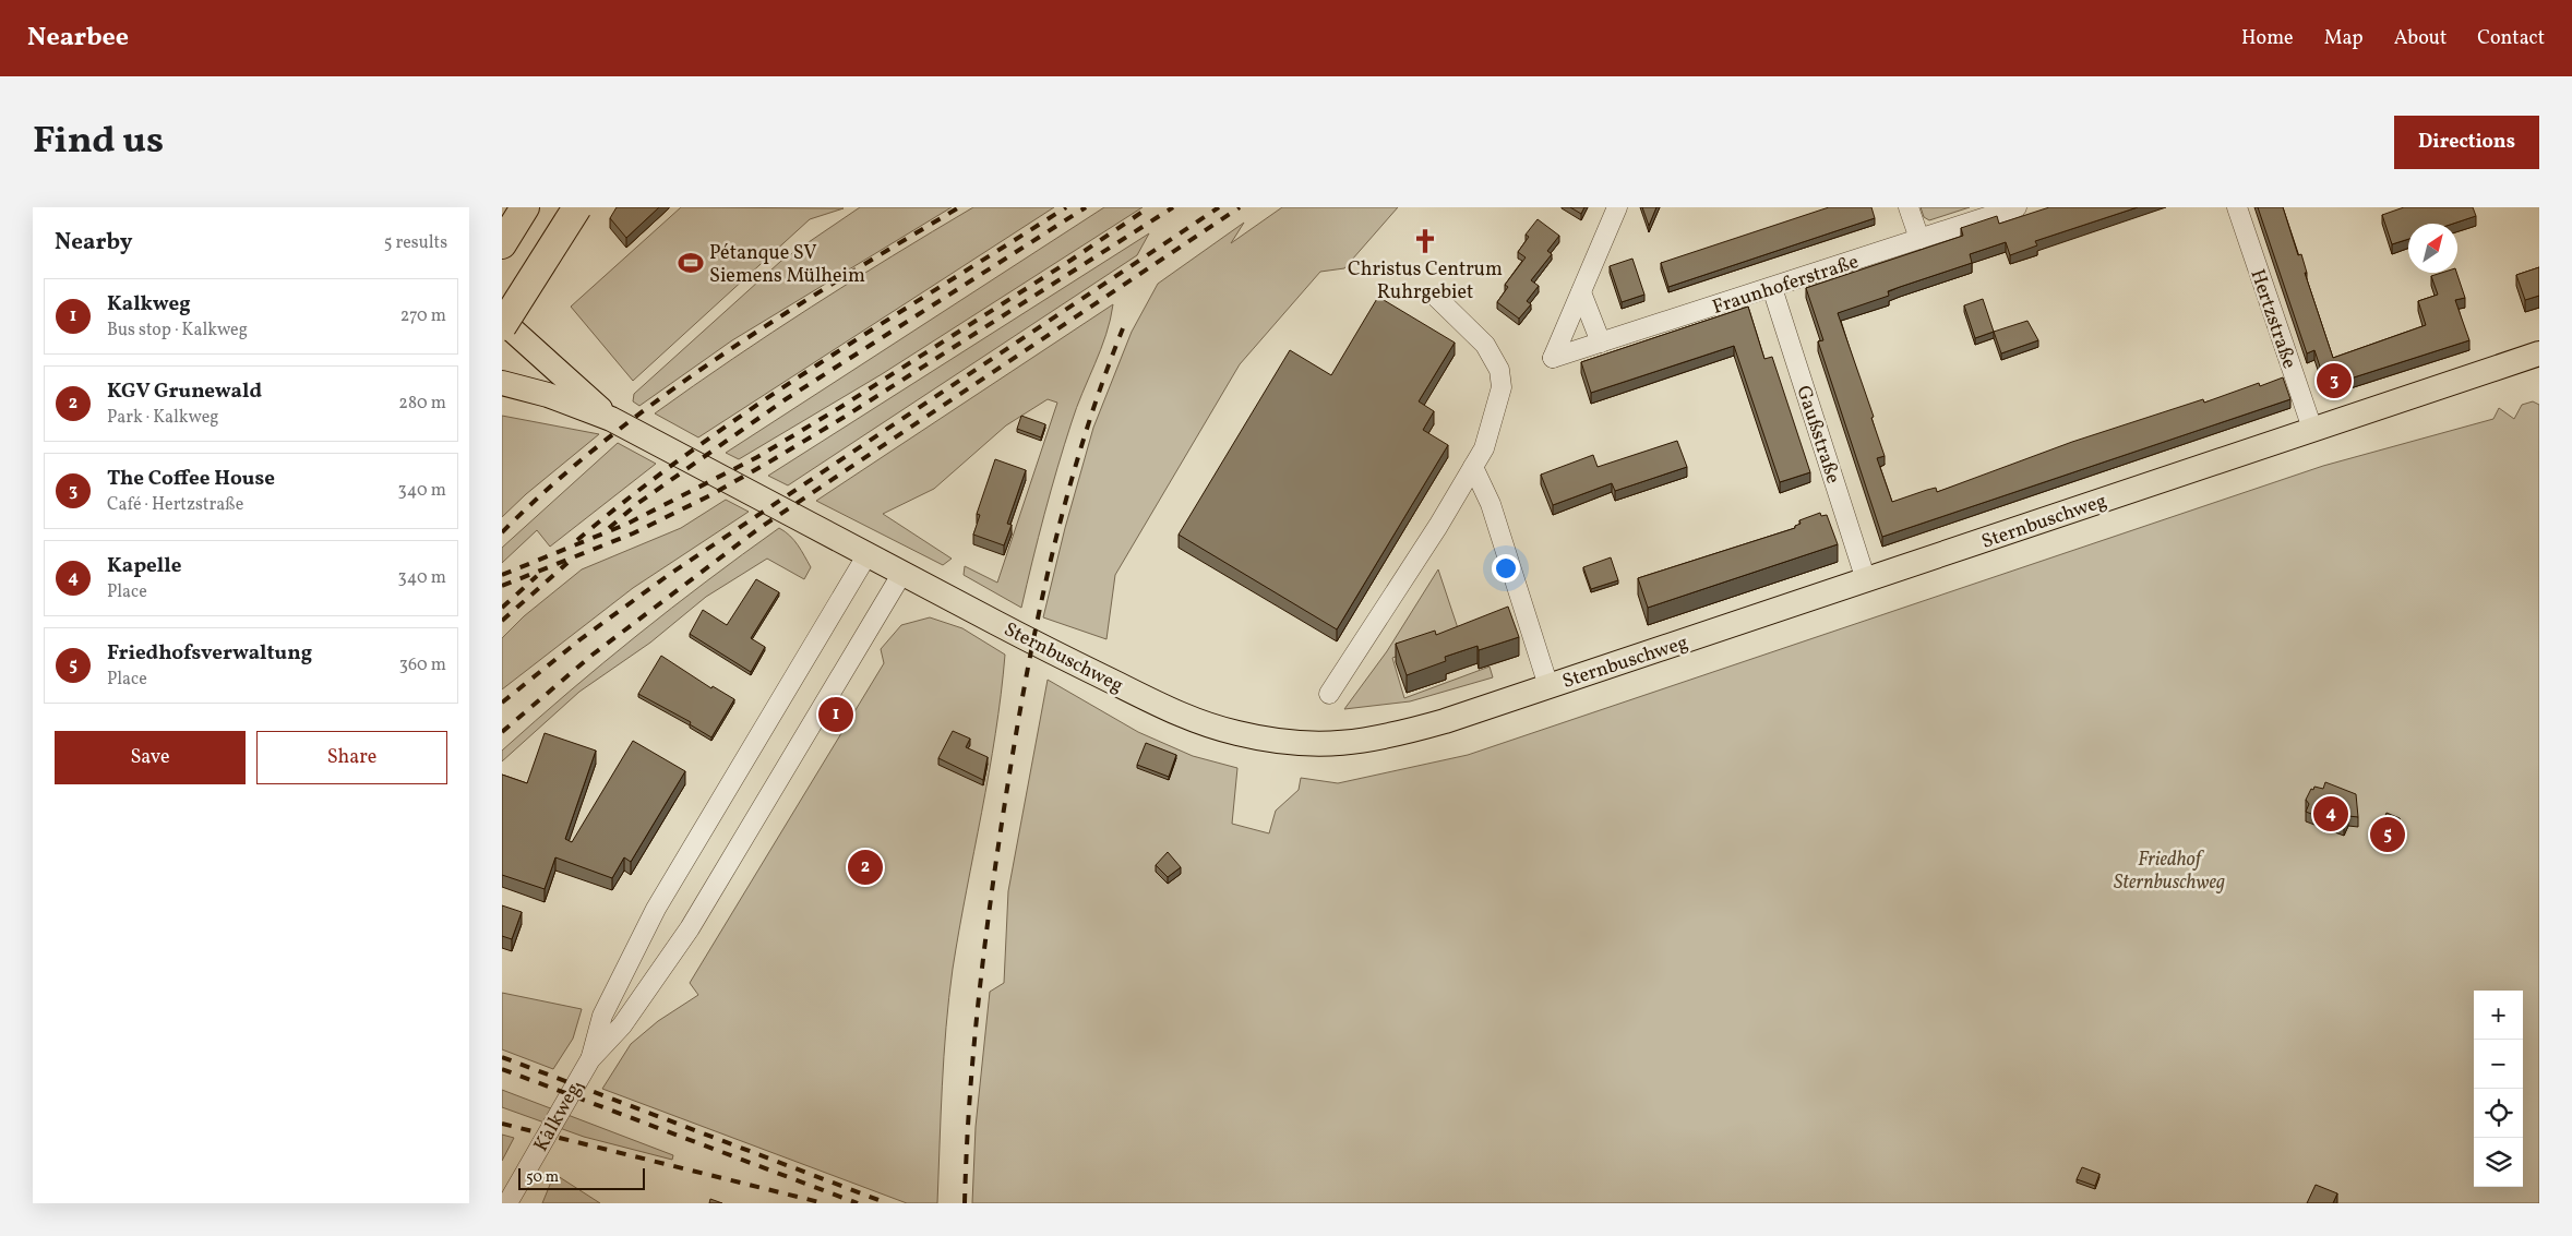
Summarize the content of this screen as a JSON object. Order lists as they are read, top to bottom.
{
  "streets": {
    "main road": ["Sternbuschweg"],
    "street": [
      "Fraunhoferstraße",
      "Hertzstraße",
      "Gaußstraße",
      "Kalkweg"
    ]
  },
  "crossings": [
    ["Fraunhoferstraße", "Gaußstraße"],
    ["Hertzstraße", "Sternbuschweg"],
    ["Gaußstraße", "Sternbuschweg"],
    ["Sternbuschweg", "Kalkweg"]
  ],
  "parks": ["Friedhof Sternbuschweg"],
  "places": {
    "church": ["Christus Centrum Ruhrgebiet"],
    "sports": ["Pétanque SV Siemens Mülheim"]
  },
  "scale_bar": "50 m",
  "north": "top right",
  "page": {
    "header": "Nearbee",
    "nav": [
      "Home",
      "Map",
      "About",
      "Contact"
    ],
    "title": "Find us",
    "buttons": [
      "Directions",
      ["Save", "Share"]
    ],
    "heading": ["Nearby", "5 results"],
    "list": [
      {
        "mark": "1",
        "name": "Kalkweg",
        "note": "Bus stop · Kalkweg",
        "value": "270 m"
      },
      {
        "mark": "2",
        "name": "KGV Grunewald",
        "note": "Park · Kalkweg",
        "value": "280 m"
      },
      {
        "mark": "3",
        "name": "The Coffee House",
        "note": "Café · Hertzstraße",
        "value": "340 m"
      },
      {
        "mark": "4",
        "name": "Kapelle",
        "note": "Place",
        "value": "340 m"
      },
      {
        "mark": "5",
        "name": "Friedhofsverwaltung",
        "note": "Place",
        "value": "360 m"
      }
    ],
    "pins": [
      "3",
      "1",
      "4",
      "5",
      "2"
    ],
    "map_buttons": ["+", "−"],
    "scale": "50 m"
  }
}
